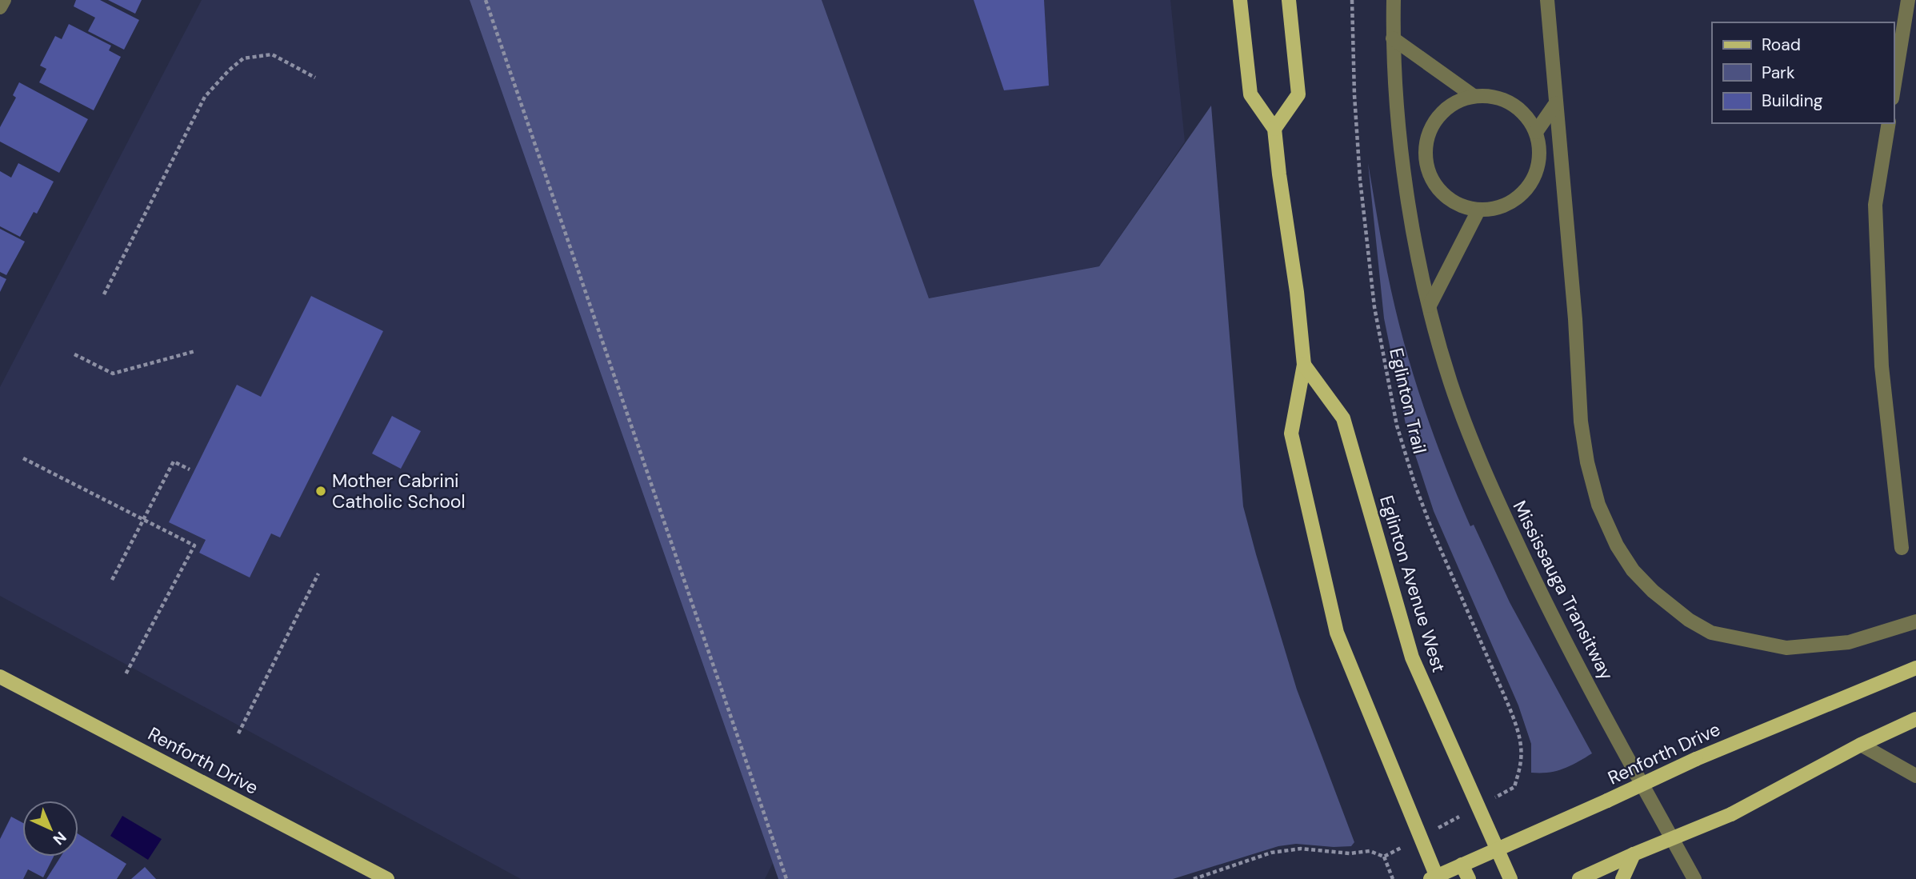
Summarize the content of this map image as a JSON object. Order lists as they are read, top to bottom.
{
  "streets": {
    "main road": ["Eglinton Avenue West", "Renforth Drive"],
    "street": ["Mississauga Transitway"],
    "path": ["Eglinton Trail"]
  },
  "crossings": [
    ["Eglinton Trail", "Eglinton Avenue West"],
    ["Eglinton Avenue West", "Renforth Drive"]
  ],
  "places": ["Mother Cabrini Catholic School"],
  "legend": ["Road", "Park", "Building"],
  "north": "bottom right"
}
